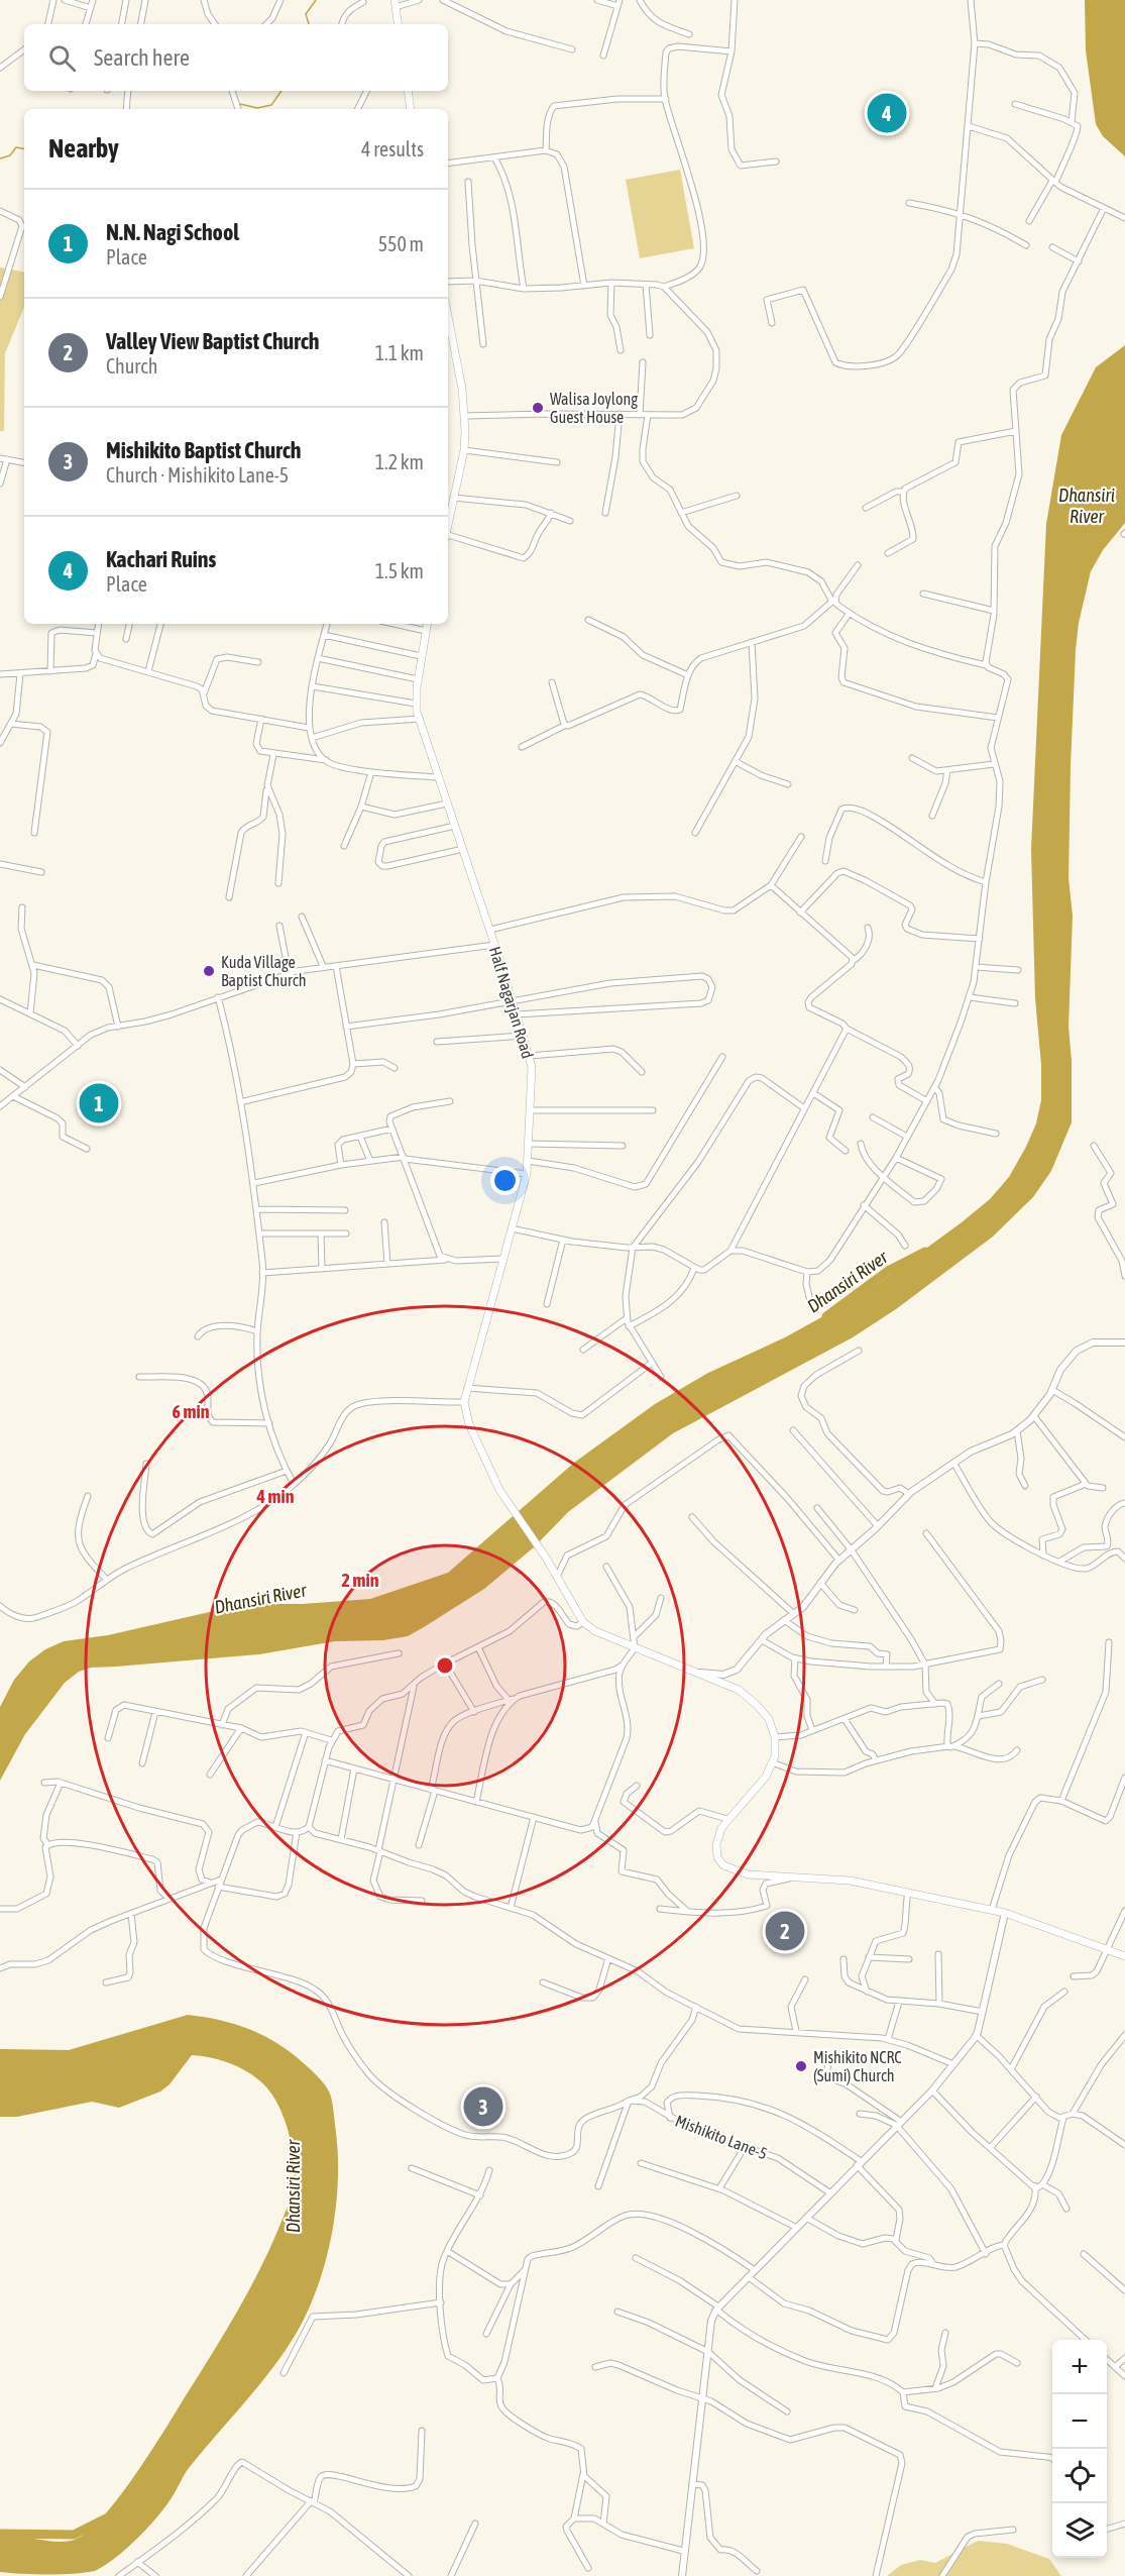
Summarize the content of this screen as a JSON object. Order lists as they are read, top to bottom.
{
  "streets": {
    "main road": ["Half Nagarjan Road"],
    "street": ["Mishikito Lane-5"]
  },
  "water": ["Dhansiri River"],
  "places": ["Walisa Joylong Guest House", "Kuda Village Baptist Church", "Mishikito NCRC (Sumi) Church"],
  "page": {
    "search": "Search here",
    "pins": [
      "4",
      "1",
      "2",
      "3"
    ],
    "heading": ["Nearby", "4 results"],
    "list": [
      {
        "mark": "1",
        "name": "N.N. Nagi School",
        "note": "Place",
        "value": "550 m"
      },
      {
        "mark": "2",
        "name": "Valley View Baptist Church",
        "note": "Church",
        "value": "1.1 km"
      },
      {
        "mark": "3",
        "name": "Mishikito Baptist Church",
        "note": "Church · Mishikito Lane-5",
        "value": "1.2 km"
      },
      {
        "mark": "4",
        "name": "Kachari Ruins",
        "note": "Place",
        "value": "1.5 km"
      }
    ],
    "map_buttons": ["+", "−"]
  },
  "rings": ["6 min", "4 min", "2 min"]
}
